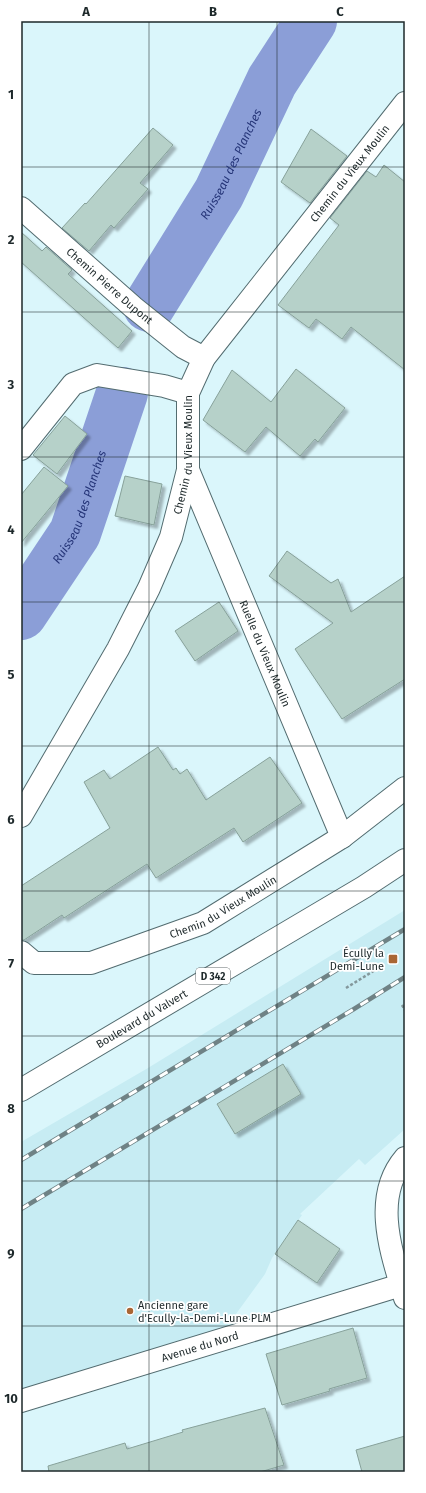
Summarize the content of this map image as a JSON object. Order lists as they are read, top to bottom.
{
  "streets": {
    "street": [
      "Chemin du Vieux Moulin",
      "Chemin Pierre Dupont",
      "Ruelle du Vieux Moulin",
      "D 342",
      "Boulevard du Valvert",
      "Avenue du Nord"
    ]
  },
  "crossings": [
    ["Chemin du Vieux Moulin", "Chemin Pierre Dupont"],
    ["Chemin du Vieux Moulin", "Ruelle du Vieux Moulin"]
  ],
  "water": ["Ruisseau des Planches"],
  "places": {
    "transit": ["Écully la Demi-Lune"],
    "other": ["Ancienne gare d'Ecully-la-Demi-Lune PLM"]
  },
  "grid": {
    "columns": ["A", "B", "C"],
    "rows": [
      "1",
      "2",
      "3",
      "4",
      "5",
      "6",
      "7",
      "8",
      "9",
      "10"
    ]
  }
}
